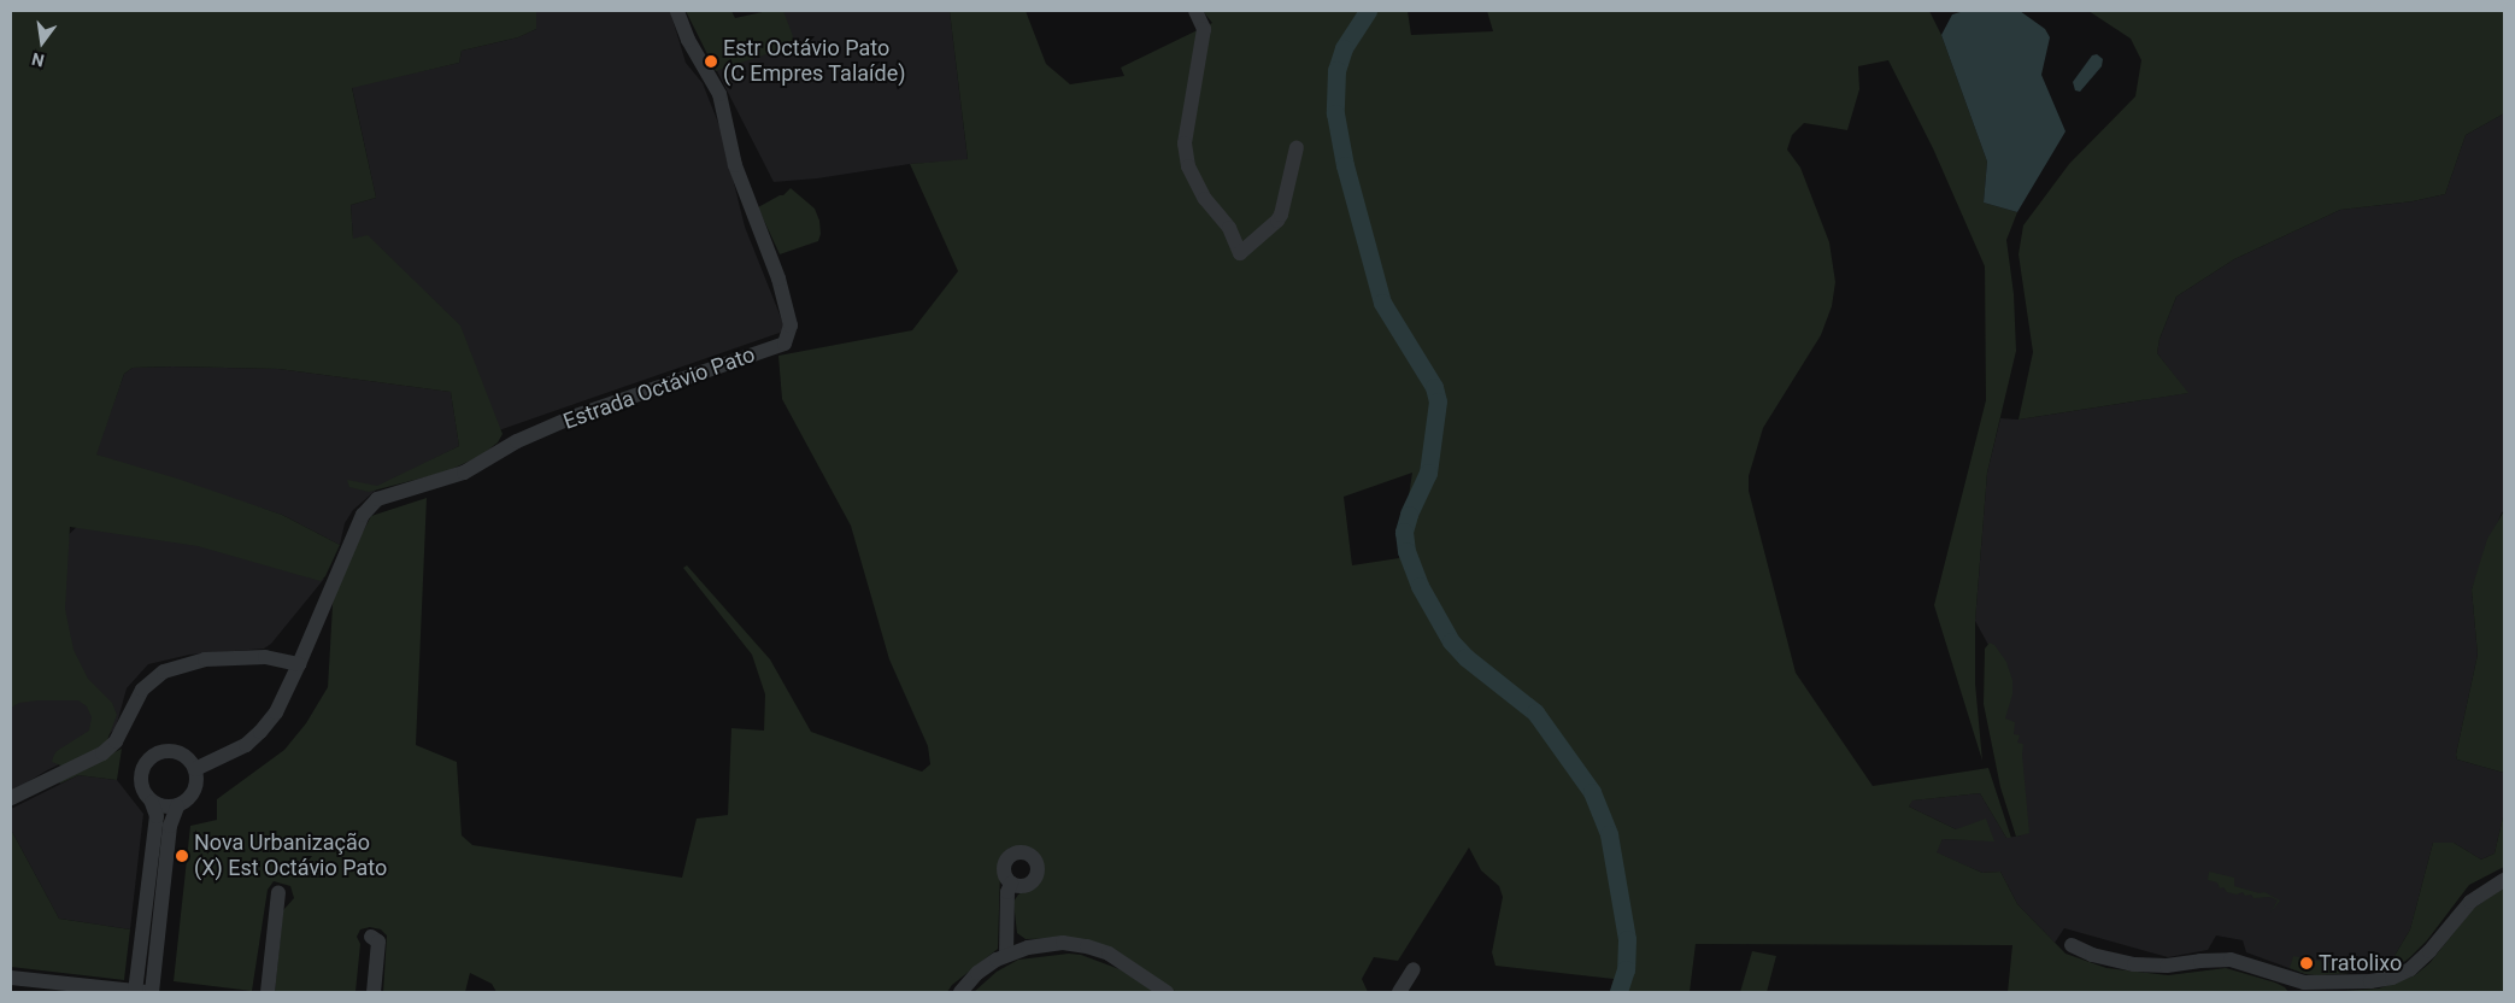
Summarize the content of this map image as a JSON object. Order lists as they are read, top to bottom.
{
  "streets": {
    "street": ["Estrada Octávio Pato"]
  },
  "places": ["Estr Octávio Pato (C Empres Talaíde)", "Nova Urbanização (X) Est Octávio Pato", "Tratolixo"],
  "north": "bottom"
}
